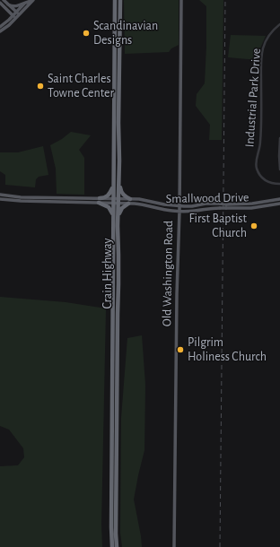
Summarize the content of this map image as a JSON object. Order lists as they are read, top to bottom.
{
  "streets": {
    "highway": ["Crain Highway"],
    "main road": ["Smallwood Drive", "Old Washington Road"],
    "street": ["Industrial Park Drive"]
  },
  "crossings": [
    ["Smallwood Drive", "Crain Highway"],
    ["Smallwood Drive", "Old Washington Road"]
  ],
  "places": [
    "Scandinavian Designs",
    "Saint Charles Towne Center",
    "First Baptist Church",
    "Pilgrim Holiness Church"
  ]
}
